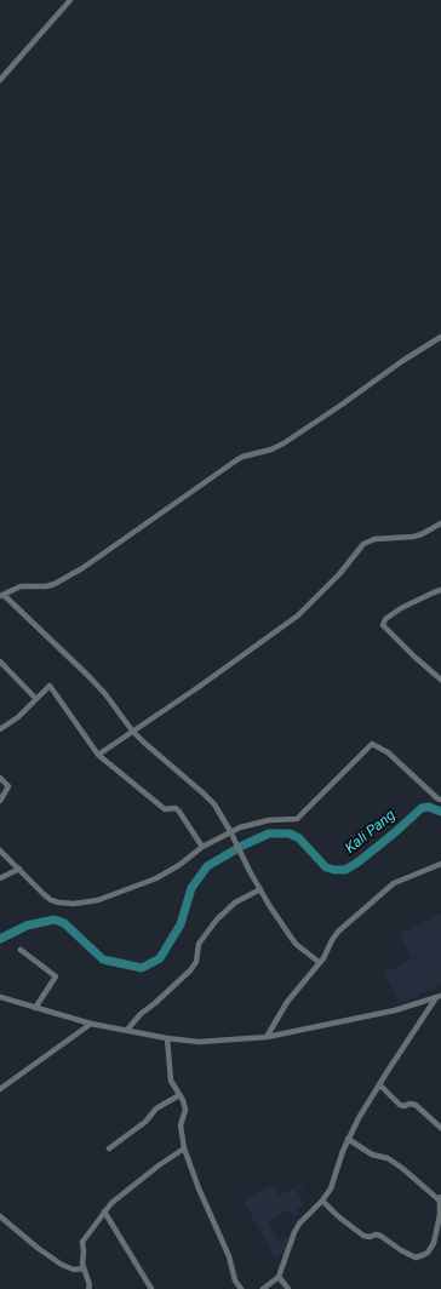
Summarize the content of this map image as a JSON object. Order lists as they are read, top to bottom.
{
  "water": ["Kali Pang"]
}
